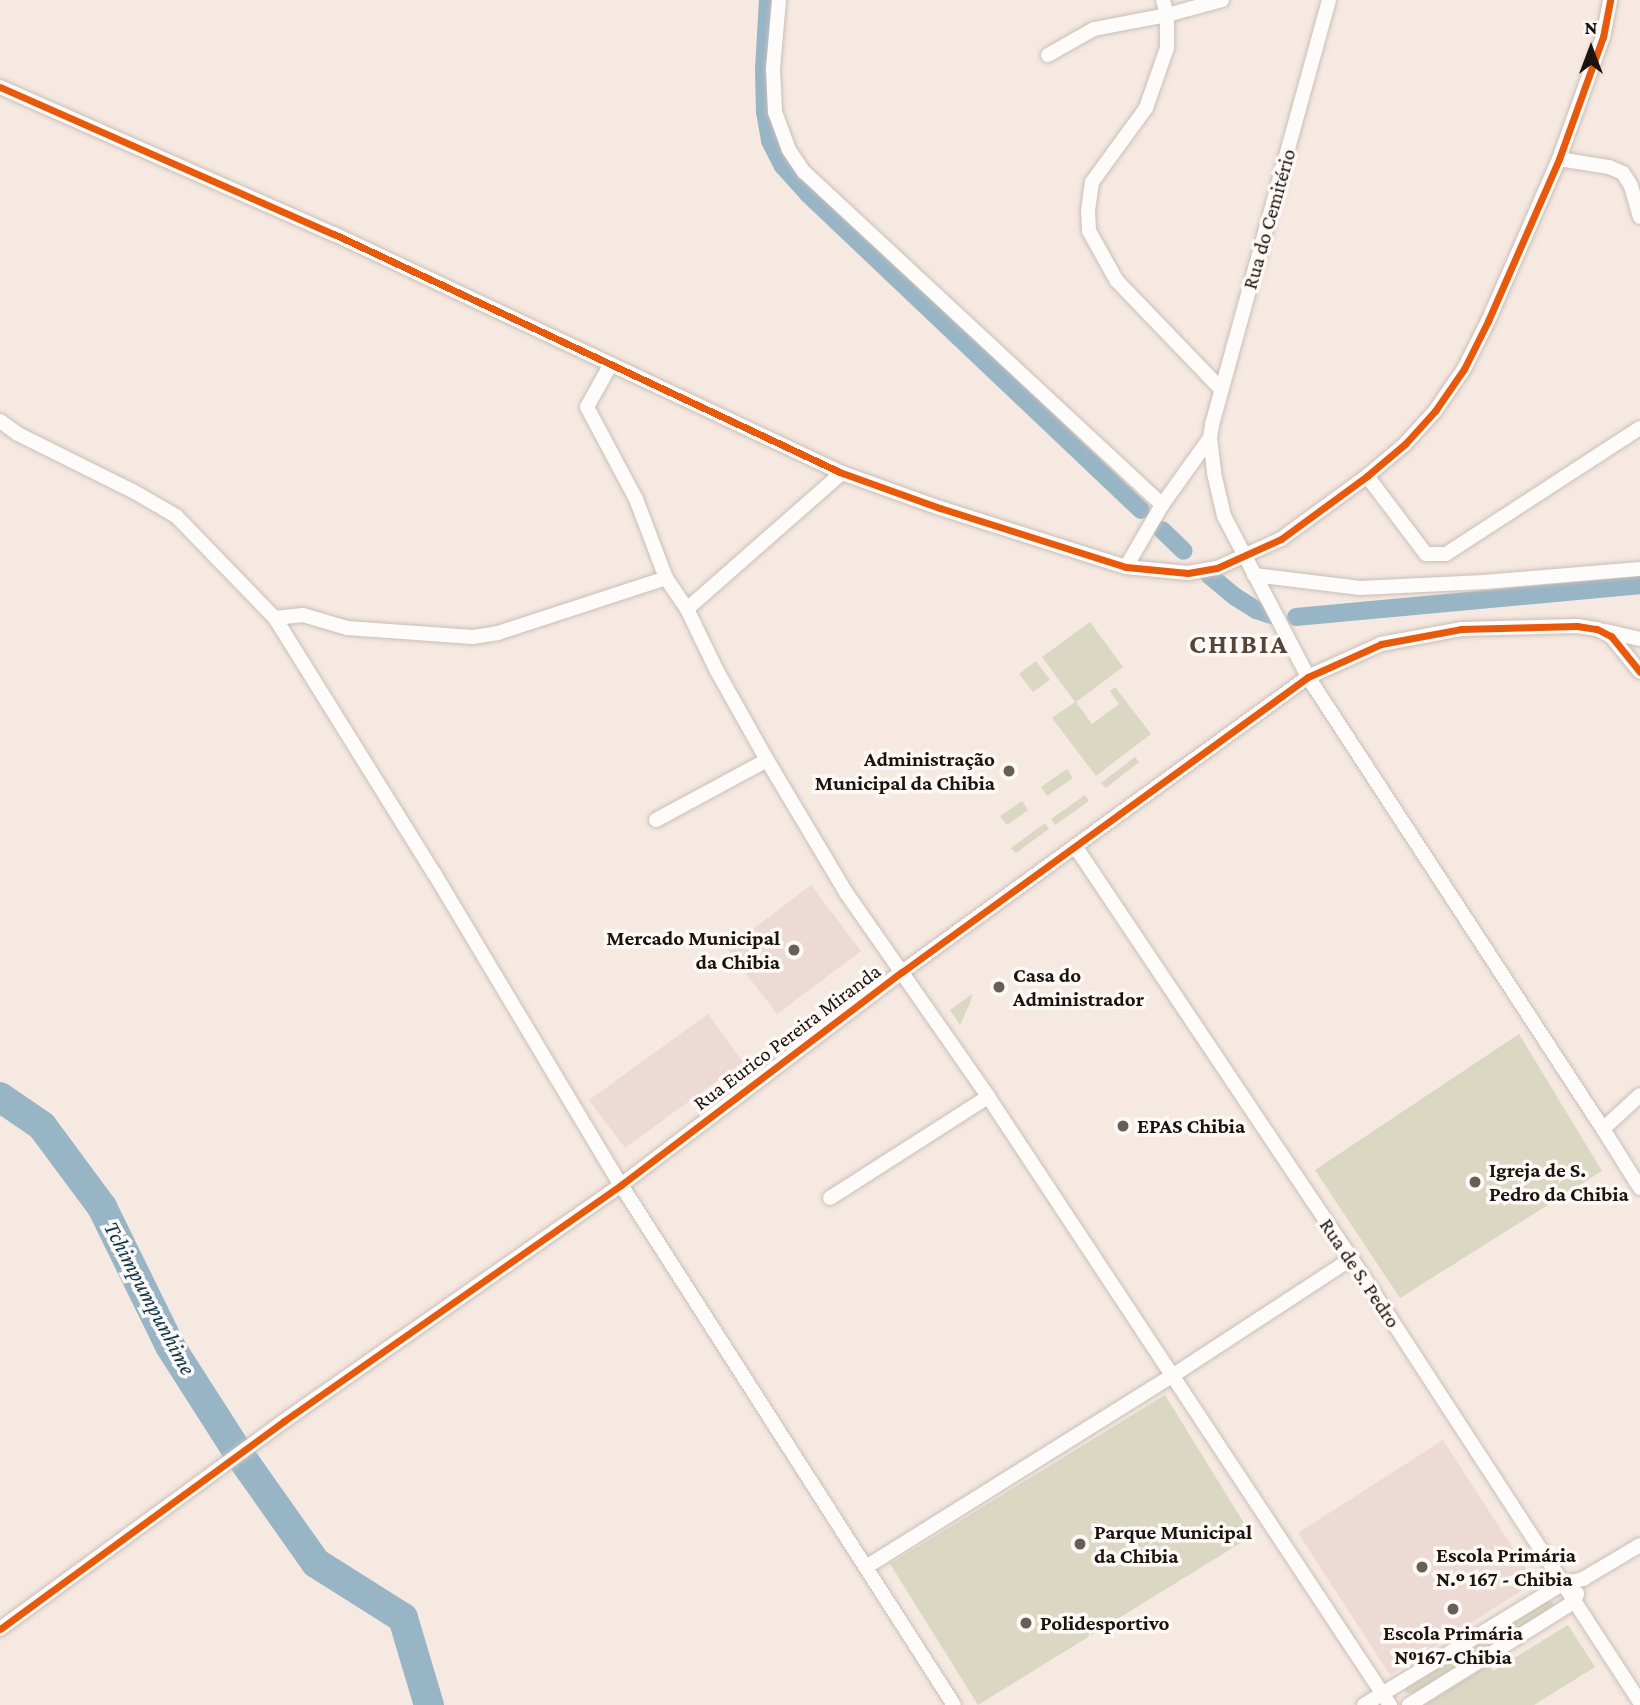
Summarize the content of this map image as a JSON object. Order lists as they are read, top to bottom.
{
  "streets": {
    "street": ["Rua do Cemitério", "Rua Eurico Pereira Miranda", "Rua de S. Pedro"]
  },
  "crossings": [
    ["Rua Eurico Pereira Miranda", "Rua de S. Pedro"]
  ],
  "districts": ["CHIBIA"],
  "water": ["Tchimpumpunhime"],
  "places": [
    "Administração Municipal da Chibia",
    "Mercado Municipal da Chibia",
    "Casa do Administrador",
    "EPAS Chibia",
    "Igreja de S. Pedro da Chibia",
    "Parque Municipal da Chibia",
    "Escola Primária N.º 167 - Chibia",
    "Escola Primária N⁰167-Chibia",
    "Polidesportivo"
  ],
  "north": "top"
}
